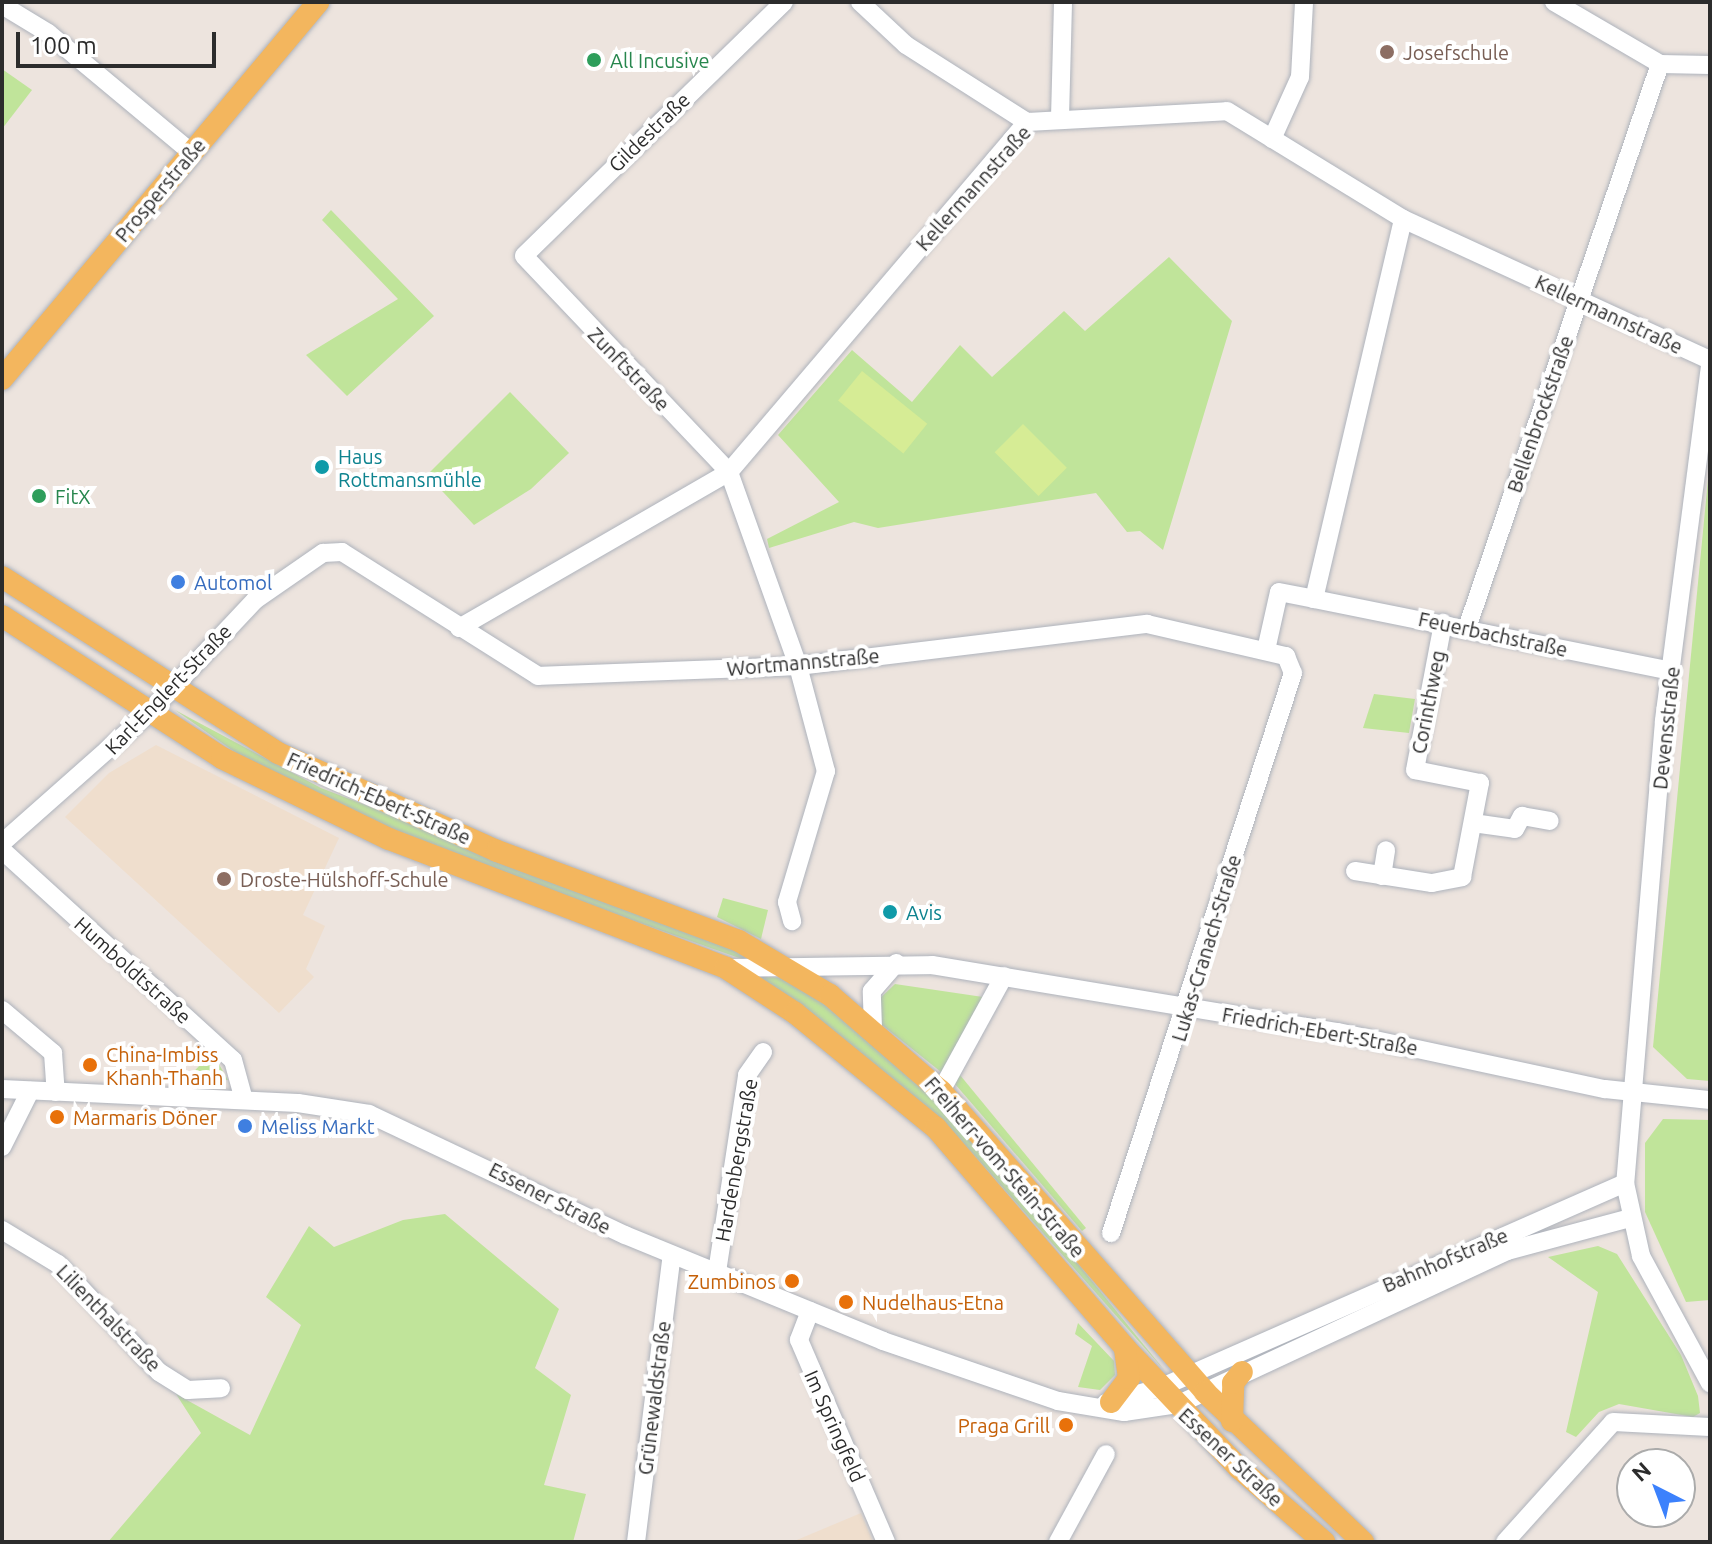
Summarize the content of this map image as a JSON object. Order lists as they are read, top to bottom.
{
  "streets": {
    "main road": [
      "Prosperstraße",
      "Friedrich-Ebert-Straße",
      "Freiherr-vom-Stein-Straße",
      "Essener Straße"
    ],
    "street": [
      "Gildestraße",
      "Kellermannstraße",
      "Zunftstraße",
      "Bellenbrockstraße",
      "Feuerbachstraße",
      "Wortmannstraße",
      "Karl-Englert-Straße",
      "Corinthweg",
      "Devensstraße",
      "Lukas-Cranach-Straße",
      "Humboldtstraße",
      "Hardenbergstraße",
      "Bahnhofstraße",
      "Lilienthalstraße",
      "Grünewaldstraße",
      "Im Springfeld"
    ]
  },
  "crossings": [
    ["Gildestraße", "Zunftstraße"],
    ["Kellermannstraße", "Zunftstraße"],
    ["Kellermannstraße", "Bellenbrockstraße"],
    ["Kellermannstraße", "Wortmannstraße"],
    ["Kellermannstraße", "Devensstraße"],
    ["Bellenbrockstraße", "Feuerbachstraße"],
    ["Feuerbachstraße", "Corinthweg"],
    ["Feuerbachstraße", "Devensstraße"],
    ["Wortmannstraße", "Karl-Englert-Straße"],
    ["Wortmannstraße", "Lukas-Cranach-Straße"],
    ["Karl-Englert-Straße", "Friedrich-Ebert-Straße"],
    ["Devensstraße", "Friedrich-Ebert-Straße"],
    ["Friedrich-Ebert-Straße", "Lukas-Cranach-Straße"],
    ["Friedrich-Ebert-Straße", "Freiherr-vom-Stein-Straße"],
    ["Humboldtstraße", "Essener Straße"],
    ["Hardenbergstraße", "Essener Straße"],
    ["Freiherr-vom-Stein-Straße", "Essener Straße"],
    ["Freiherr-vom-Stein-Straße", "Bahnhofstraße"],
    ["Essener Straße", "Bahnhofstraße"],
    ["Essener Straße", "Grünewaldstraße"],
    ["Essener Straße", "Im Springfeld"]
  ],
  "places": [
    "Josefschule",
    "All Incusive",
    "Haus Rottmansmühle",
    "FitX",
    "Automol",
    "Droste-Hülshoff-Schule",
    "Avis",
    "China-Imbiss Khanh-Thanh",
    "Marmaris Döner",
    "Meliss Markt",
    "Zumbinos",
    "Nudelhaus-Etna",
    "Praga Grill"
  ],
  "scale_bar": "100 m",
  "north": "top left"
}
